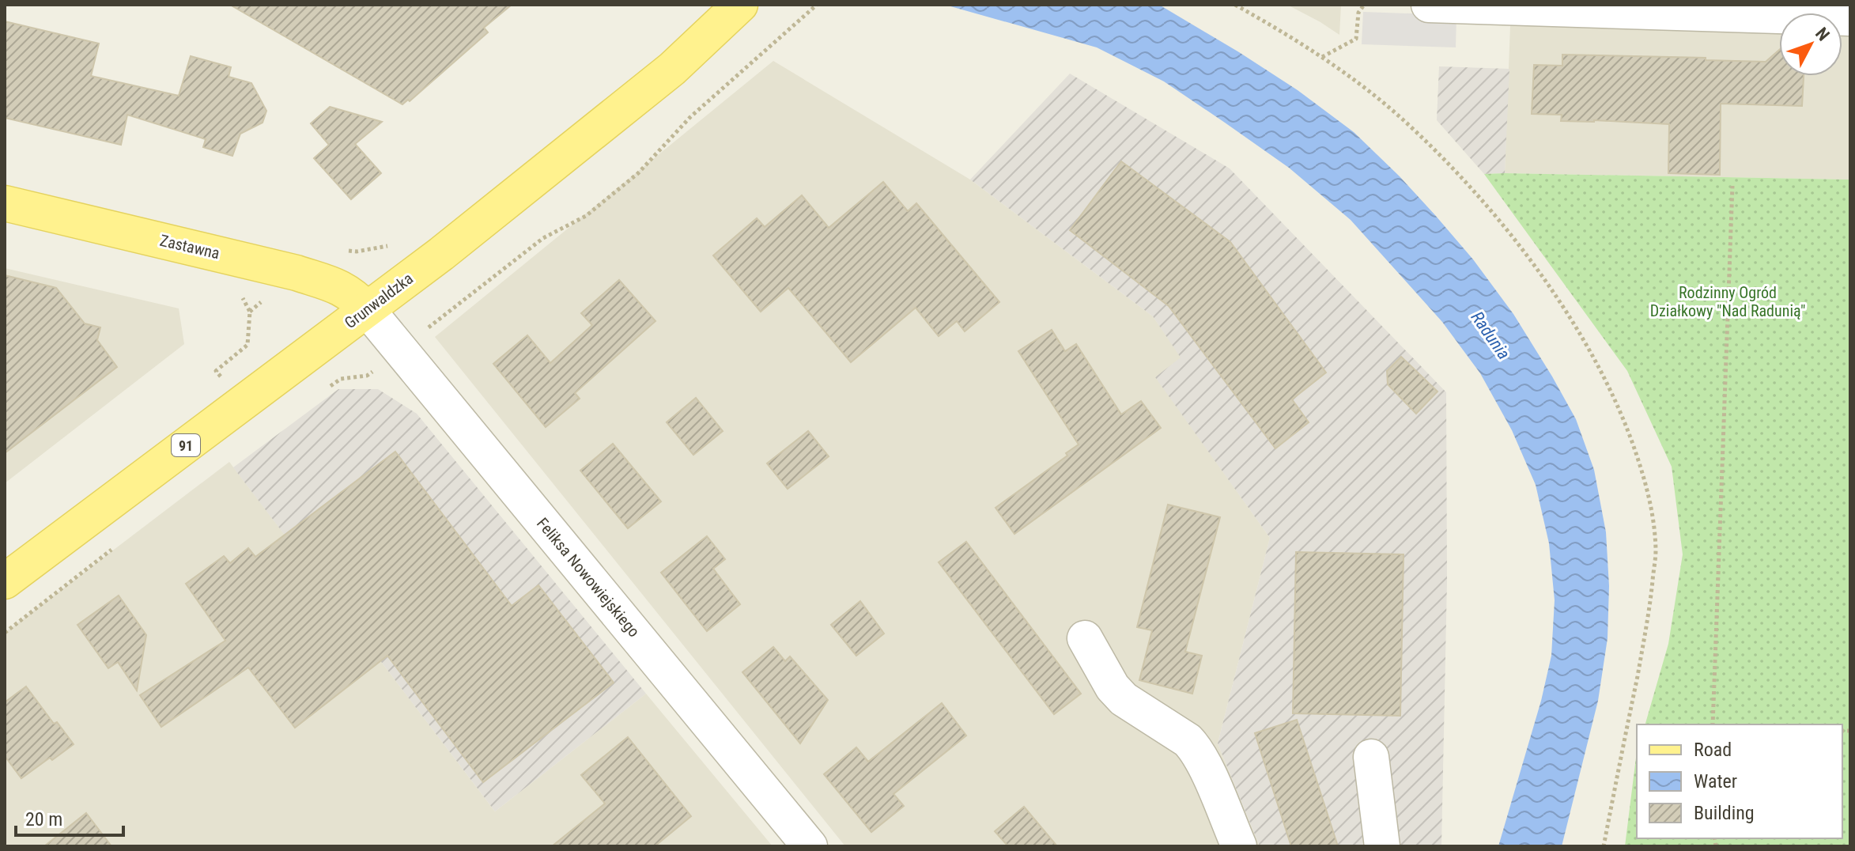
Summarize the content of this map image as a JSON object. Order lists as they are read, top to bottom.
{
  "streets": {
    "main road": ["Zastawna", "Grunwaldzka", "91"],
    "street": ["Feliksa Nowowiejskiego"]
  },
  "crossings": [
    ["Zastawna", "Grunwaldzka"],
    ["Zastawna", "Feliksa Nowowiejskiego"],
    ["Grunwaldzka", "Feliksa Nowowiejskiego"]
  ],
  "water": ["Radunia"],
  "parks": ["Rodzinny Ogród Działkowy \"Nad Radunią\""],
  "legend": ["Road", "Water", "Building"],
  "scale_bar": "20 m",
  "north": "top right"
}
